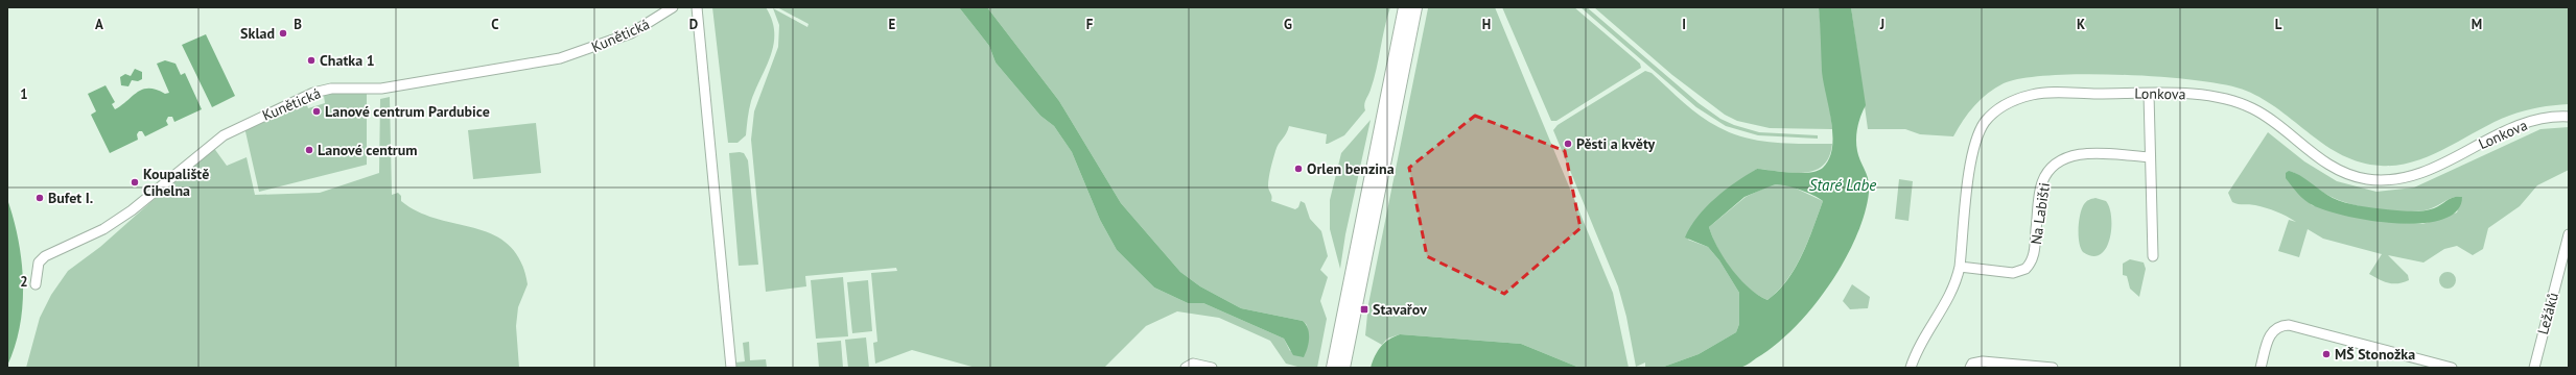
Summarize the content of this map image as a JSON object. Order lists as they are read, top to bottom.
{
  "streets": {
    "street": [
      "Kunětická",
      "Lonkova",
      "Na Labišti",
      "Ležáků"
    ]
  },
  "crossings": [
    ["Lonkova", "Na Labišti"]
  ],
  "water": ["Staré Labe"],
  "places": {
    "other": [
      "Sklad",
      "Chatka 1",
      "Lanové centrum Pardubice",
      "Pěsti a květy",
      "Lanové centrum",
      "Orlen benzina",
      "Koupaliště Cihelna",
      "Bufet I.",
      "MŠ Stonožka"
    ],
    "transit": ["Stavařov"]
  },
  "grid": {
    "columns": [
      "A",
      "B",
      "C",
      "D",
      "E",
      "F",
      "G",
      "H",
      "I",
      "J",
      "K",
      "L",
      "M"
    ],
    "rows": ["1", "2"]
  }
}
